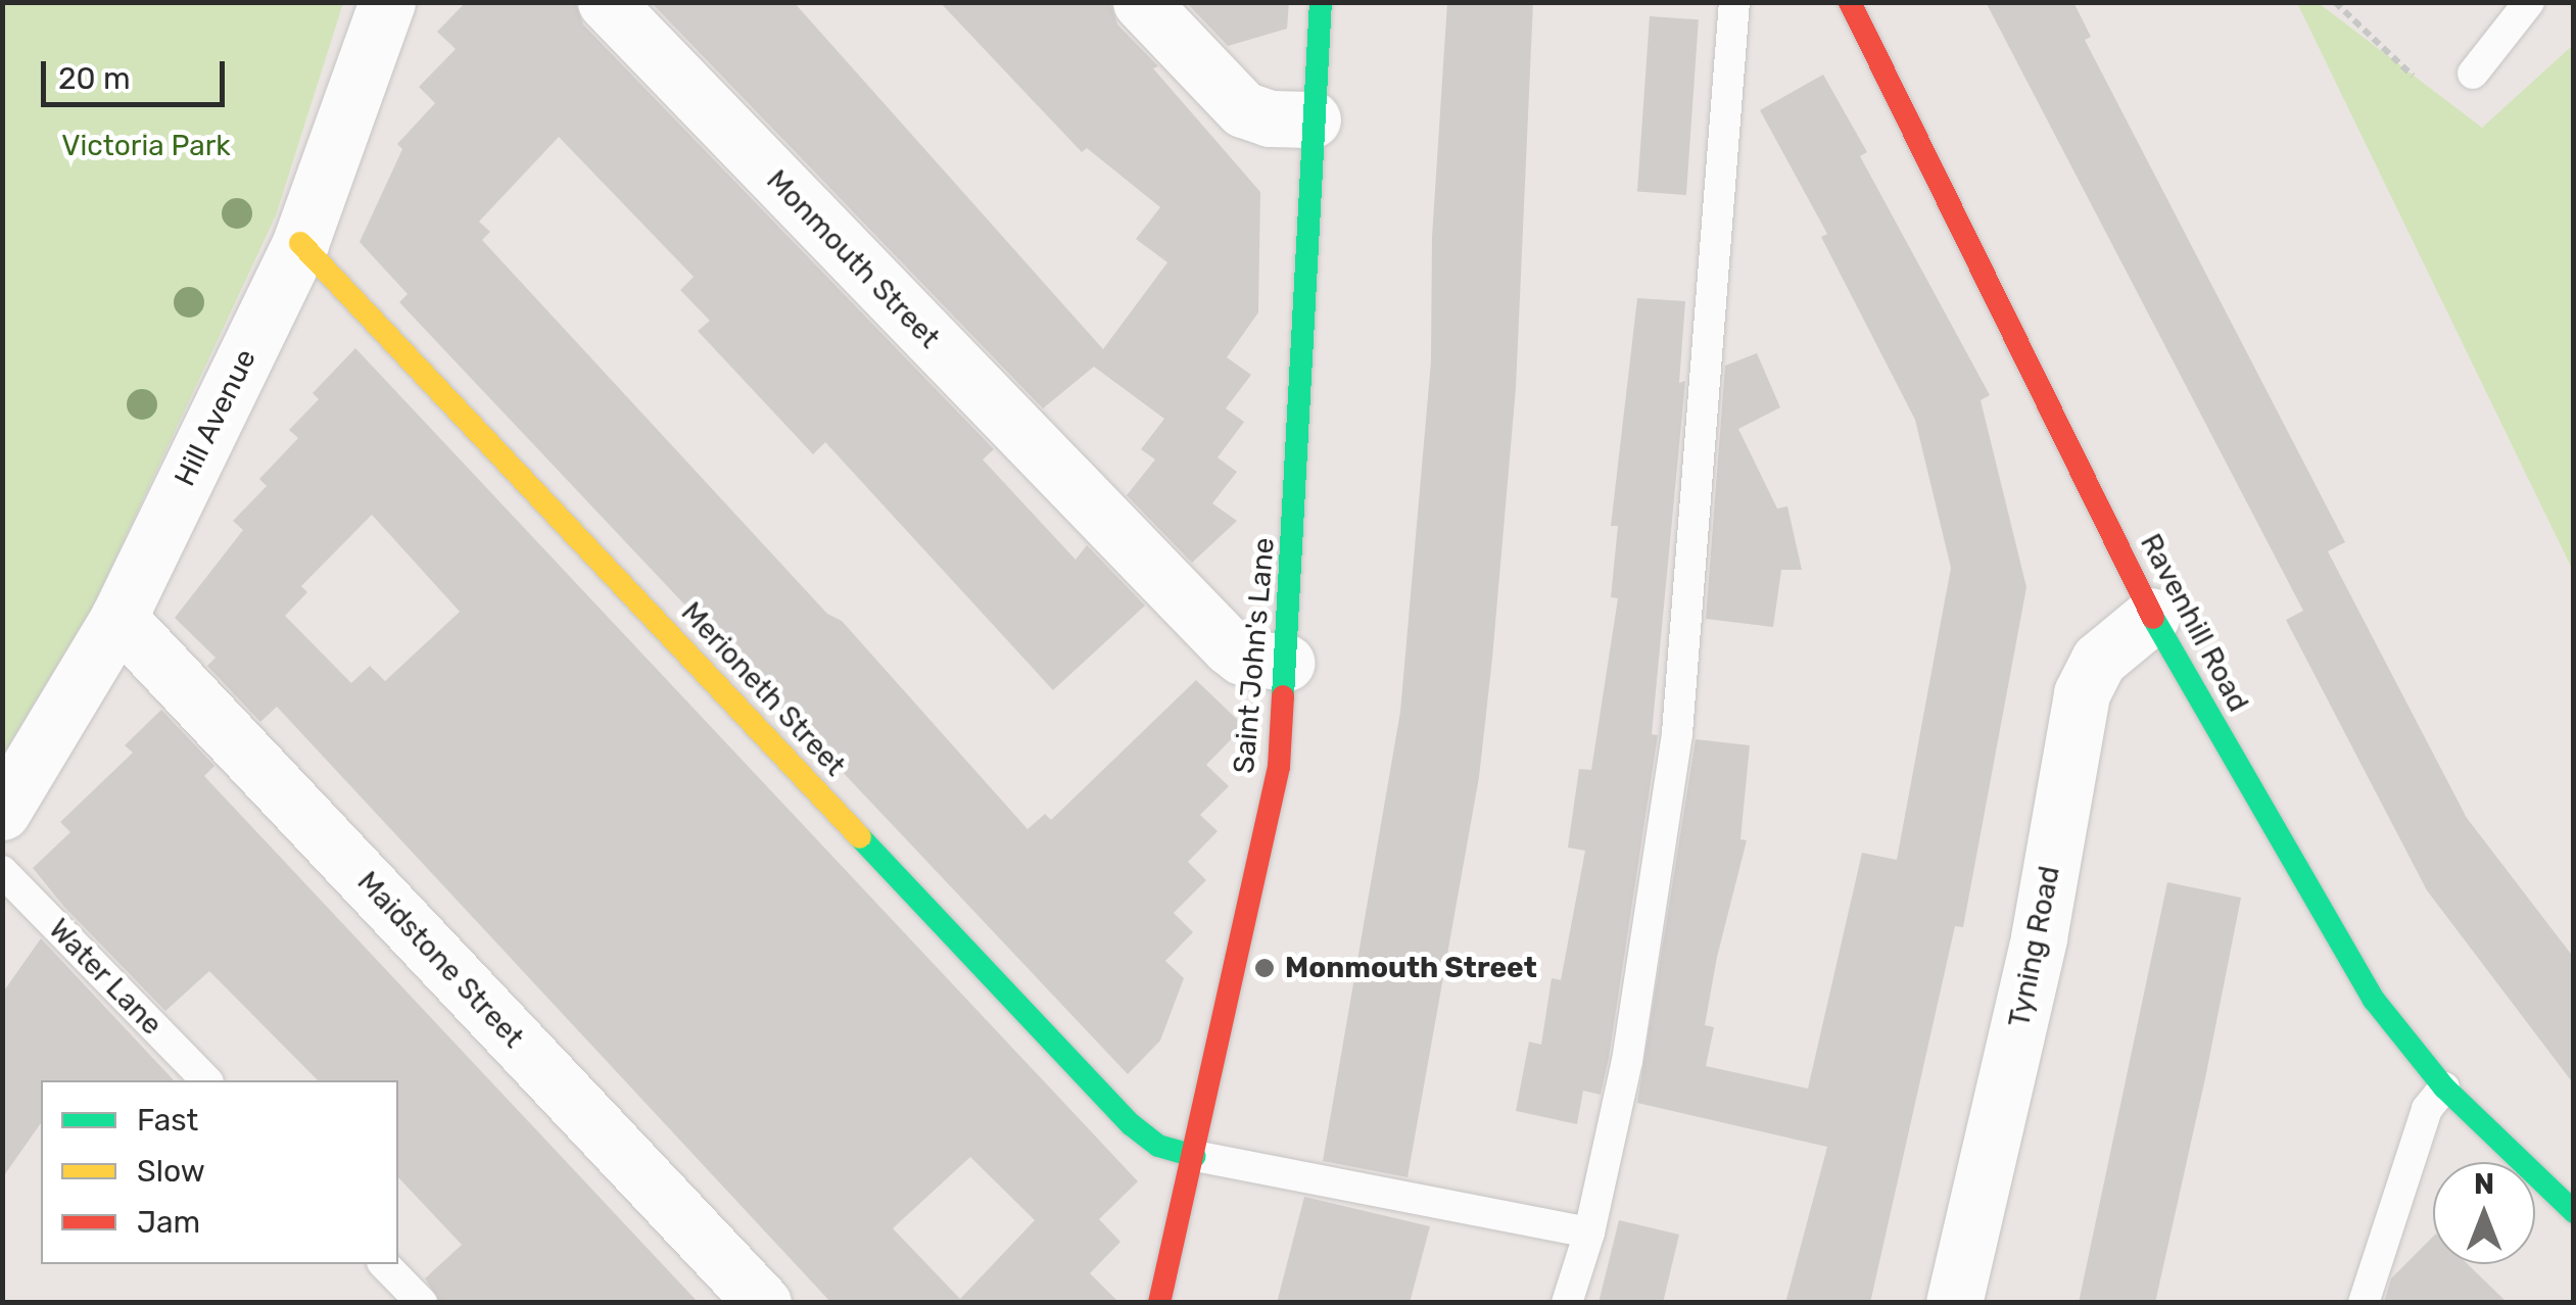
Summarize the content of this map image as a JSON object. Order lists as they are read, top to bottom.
{
  "streets": {
    "street": [
      "Monmouth Street",
      "Hill Avenue",
      "Ravenhill Road",
      "Saint John's Lane",
      "Merioneth Street",
      "Tyning Road",
      "Maidstone Street"
    ],
    "lane": ["Water Lane"]
  },
  "crossings": [
    ["Monmouth Street", "Saint John's Lane"],
    ["Hill Avenue", "Merioneth Street"],
    ["Hill Avenue", "Maidstone Street"],
    ["Ravenhill Road", "Tyning Road"],
    ["Saint John's Lane", "Merioneth Street"]
  ],
  "parks": ["Victoria Park"],
  "places": ["Monmouth Street"],
  "legend": ["Fast", "Slow", "Jam"],
  "scale_bar": "20 m",
  "north": "top"
}
